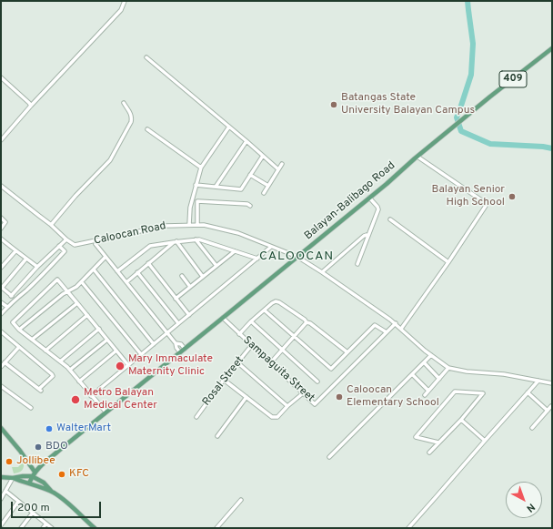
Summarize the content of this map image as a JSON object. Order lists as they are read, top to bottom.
{
  "streets": {
    "main road": ["409", "Balayan-Balibago Road"],
    "street": ["Caloocan Road", "Sampaguita Street", "Rosal Street"]
  },
  "crossings": [
    ["Balayan-Balibago Road", "Caloocan Road"],
    ["Balayan-Balibago Road", "Sampaguita Street"],
    ["Caloocan Road", "Sampaguita Street"],
    ["Sampaguita Street", "Rosal Street"]
  ],
  "districts": ["CALOOCAN"],
  "places": [
    "Batangas State University Balayan Campus",
    "Balayan Senior High School",
    "Mary Immaculate Maternity Clinic",
    "Caloocan Elementary School",
    "Metro Balayan Medical Center",
    "WalterMart",
    "BDO",
    "Jollibee",
    "KFC"
  ],
  "scale_bar": "200 m",
  "north": "bottom right"
}
